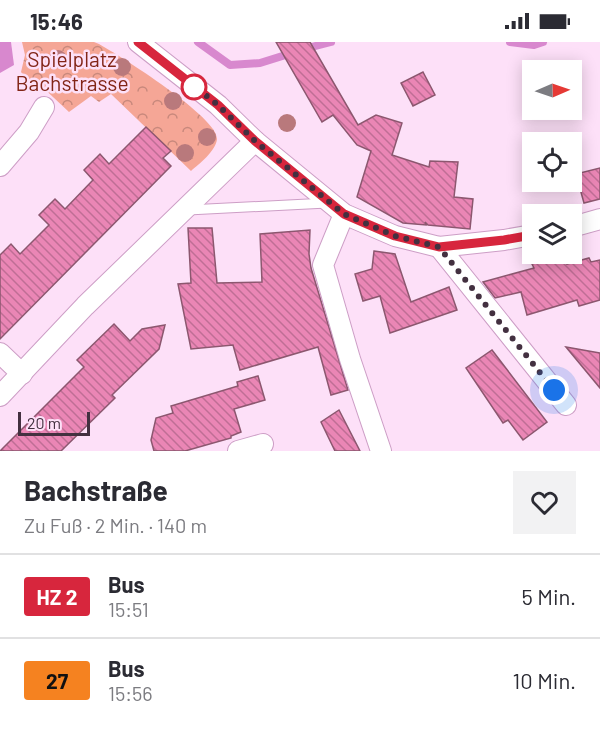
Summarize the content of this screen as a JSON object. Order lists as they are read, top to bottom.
{
  "parks": ["Spielplatz Bachstrasse"],
  "scale_bar": "20 m",
  "north": "right",
  "page": {
    "status": "15:46",
    "scale": "20 m",
    "heading": ["Bachstraße", "Zu Fuß · 2 Min. · 140 m"],
    "list": [
      {
        "mark": "HZ 2",
        "name": "Bus",
        "note": "15:51",
        "value": "5 Min."
      },
      {
        "mark": "27",
        "name": "Bus",
        "note": "15:56",
        "value": "10 Min."
      }
    ]
  }
}
